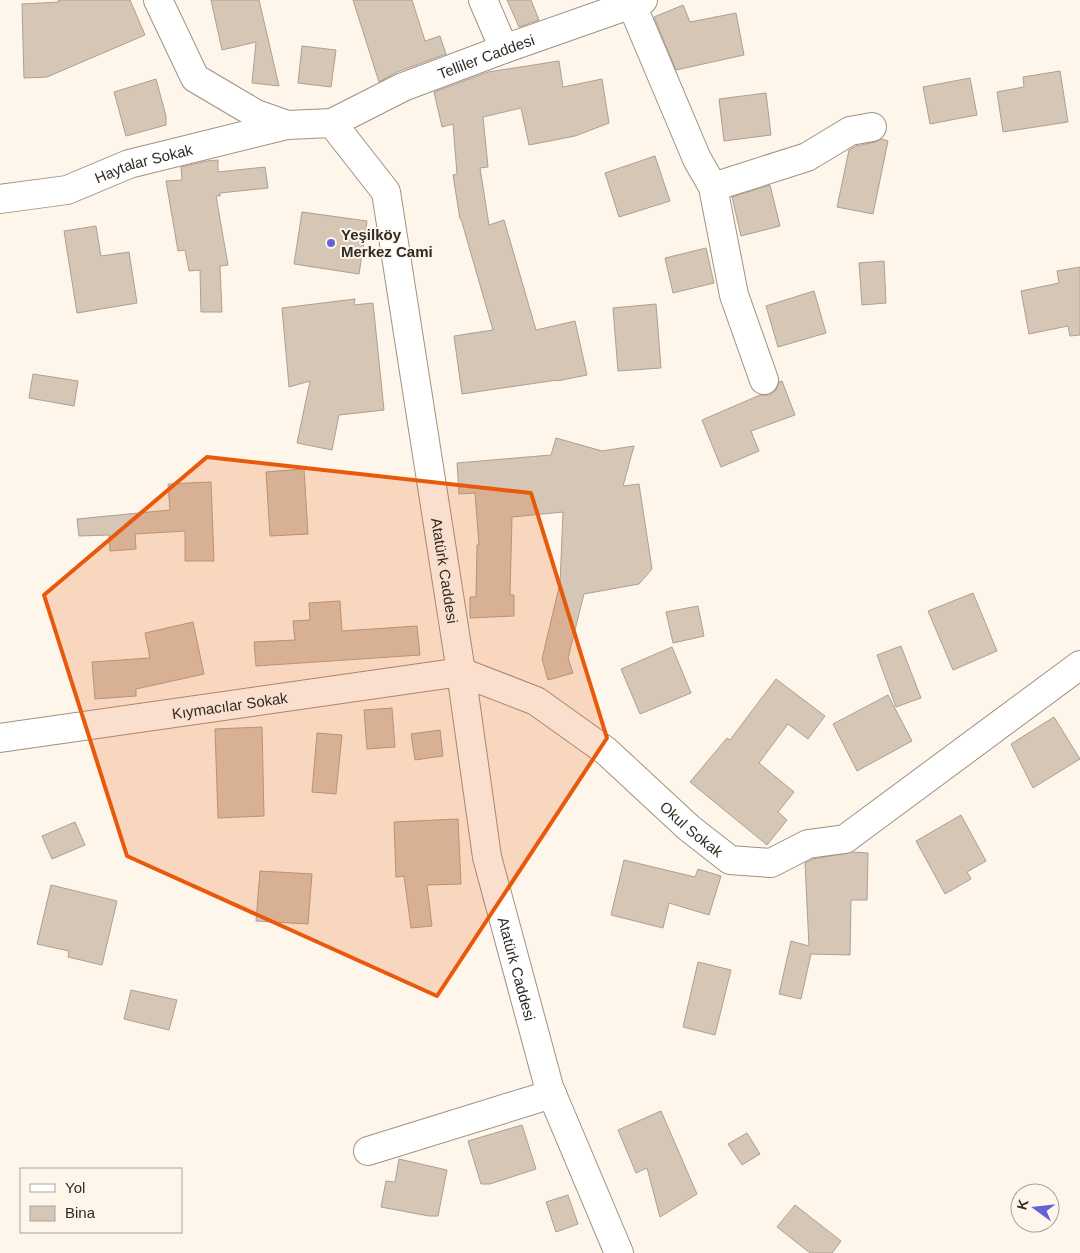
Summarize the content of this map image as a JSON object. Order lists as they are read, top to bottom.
{
  "streets": {
    "street": [
      "Telliler Caddesi",
      "Haytalar Sokak",
      "Atatürk Caddesi",
      "Kıymacılar Sokak",
      "Okul Sokak"
    ]
  },
  "crossings": [
    ["Telliler Caddesi", "Atatürk Caddesi"],
    ["Atatürk Caddesi", "Kıymacılar Sokak"],
    ["Atatürk Caddesi", "Okul Sokak"],
    ["Kıymacılar Sokak", "Okul Sokak"]
  ],
  "places": ["Yeşilköy Merkez Cami"],
  "legend": ["Yol", "Bina"],
  "north": "left"
}
